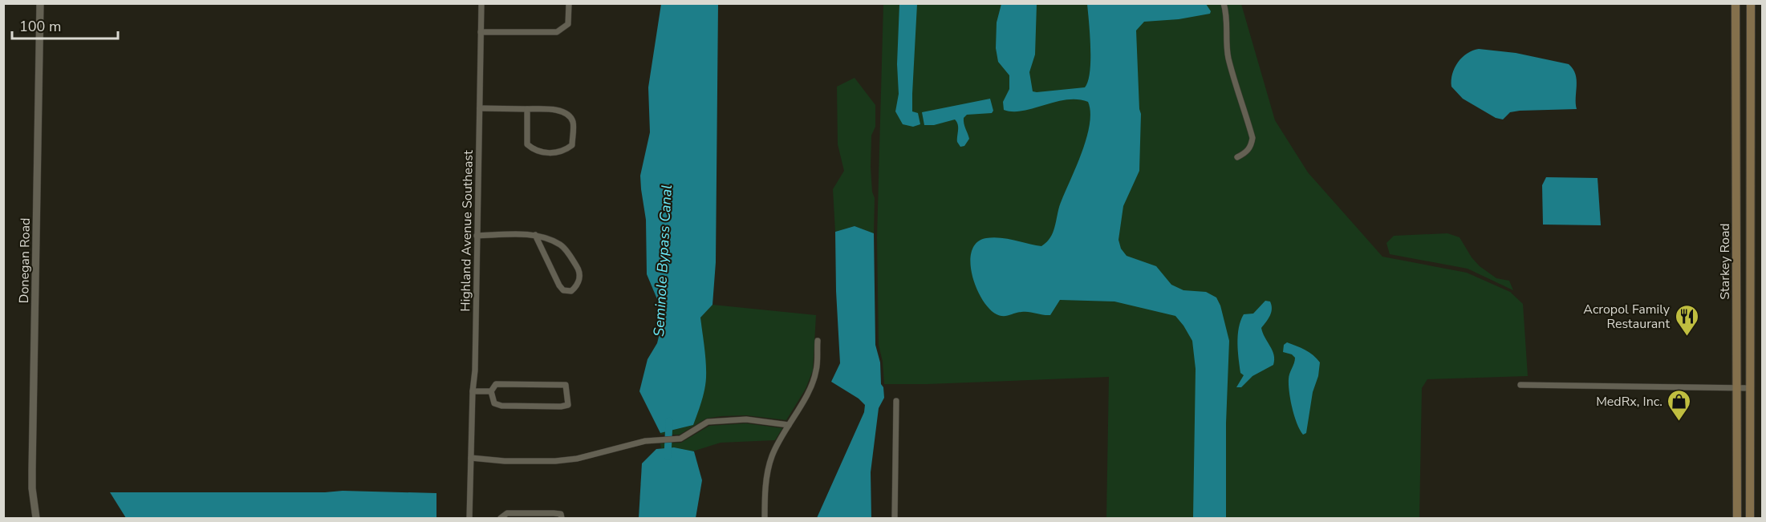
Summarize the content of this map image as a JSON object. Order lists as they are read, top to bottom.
{
  "streets": {
    "main road": ["Starkey Road"],
    "street": ["Highland Avenue Southeast", "Donegan Road"]
  },
  "water": ["Seminole Bypass Canal"],
  "places": {
    "restaurant": ["Acropol Family Restaurant"],
    "shop": ["MedRx, Inc."]
  },
  "scale_bar": "100 m"
}
